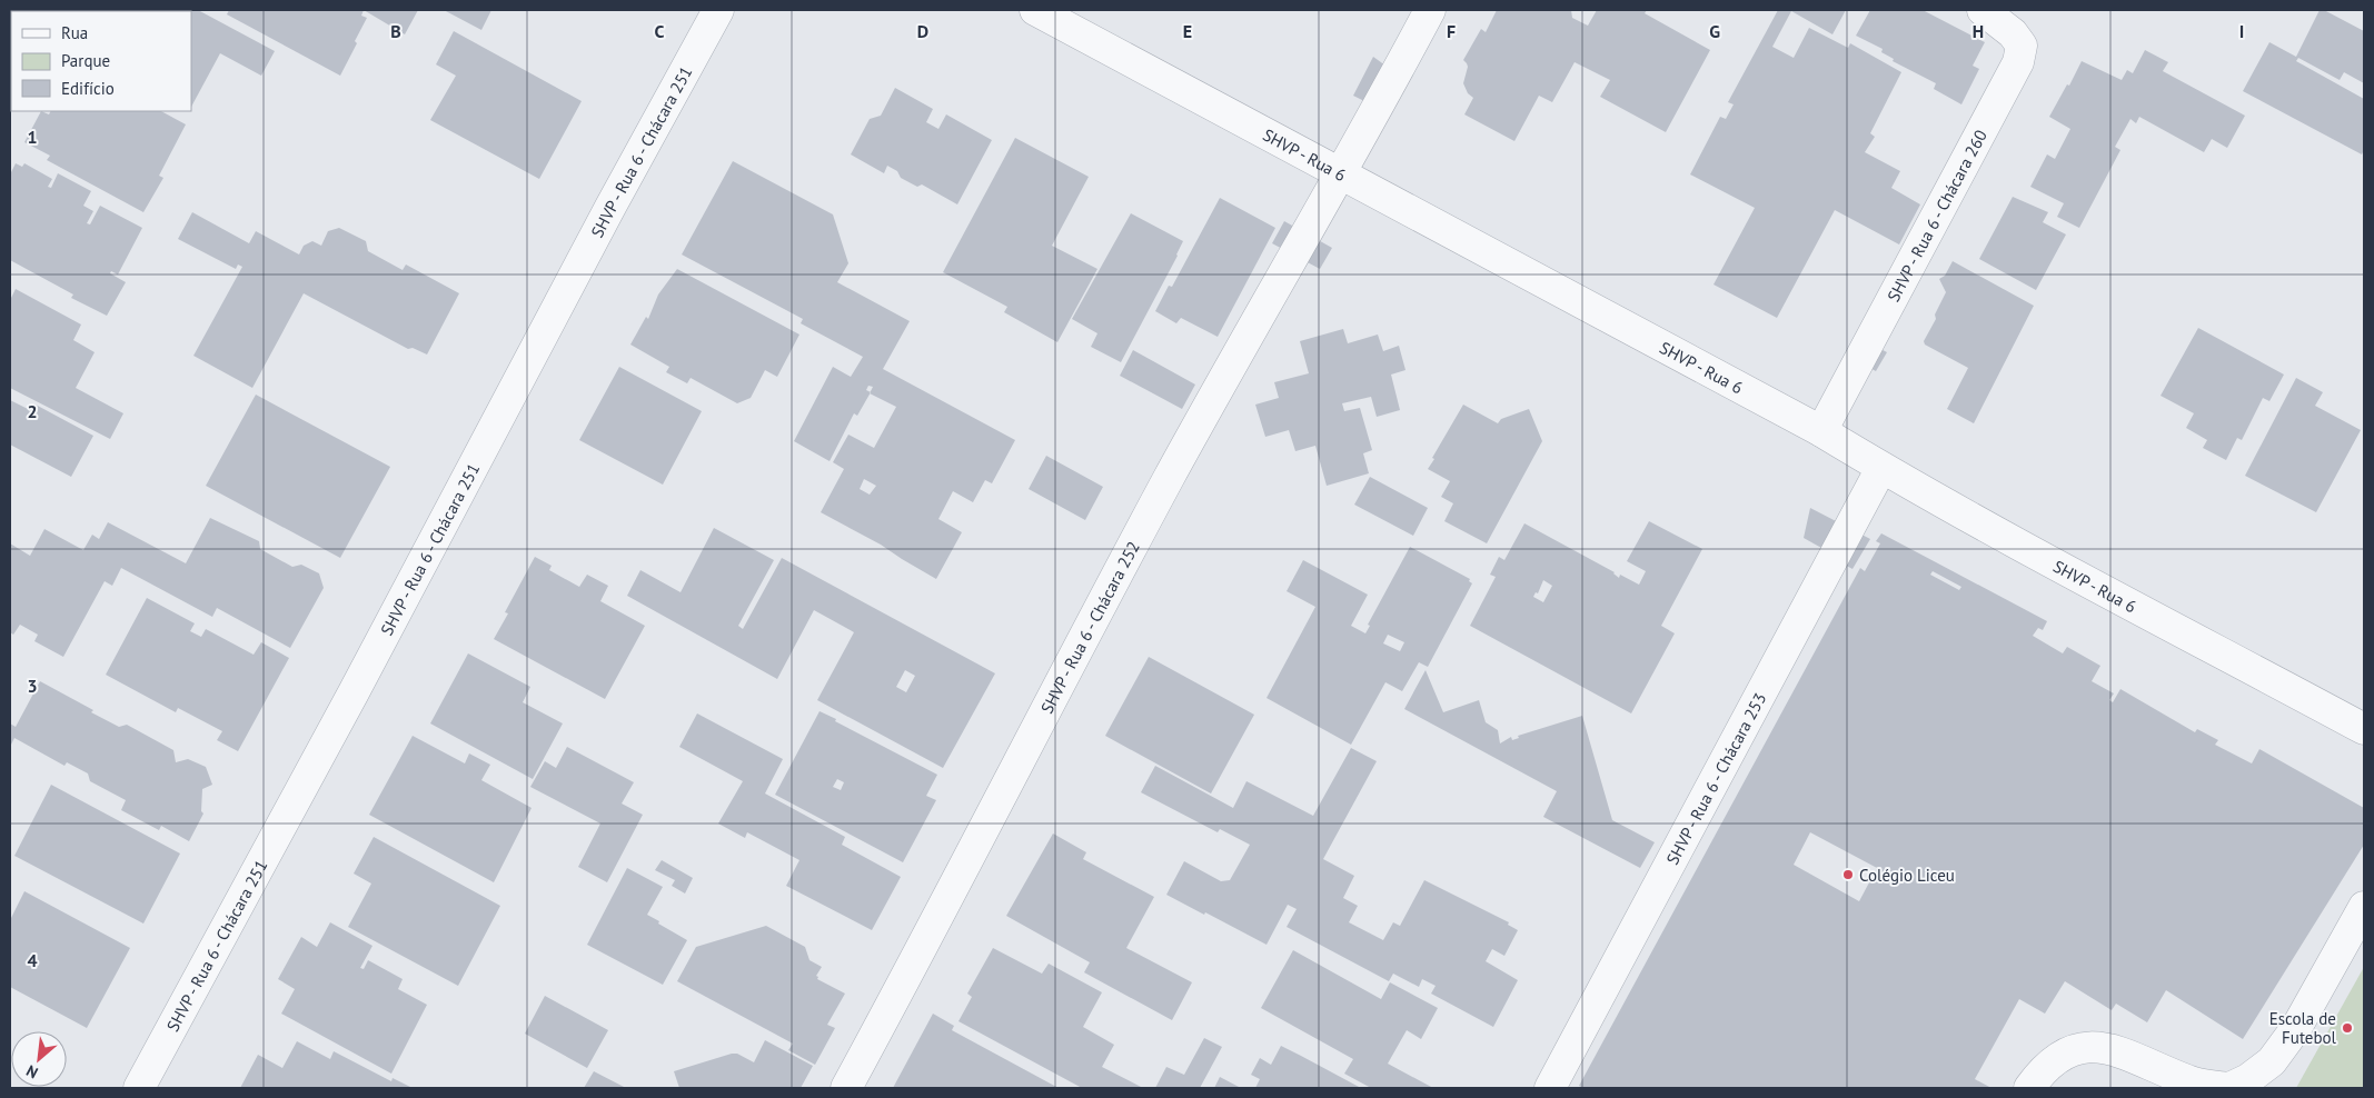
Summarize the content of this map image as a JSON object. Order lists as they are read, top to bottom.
{
  "streets": {
    "street": [
      "SHVP - Rua 6 - Chácara 251",
      "SHVP - Rua 6",
      "SHVP - Rua 6 - Chácara 260",
      "SHVP - Rua 6 - Chácara 252",
      "SHVP - Rua 6 - Chácara 253"
    ]
  },
  "crossings": [
    ["SHVP - Rua 6", "SHVP - Rua 6 - Chácara 260"],
    ["SHVP - Rua 6", "SHVP - Rua 6 - Chácara 252"],
    ["SHVP - Rua 6", "SHVP - Rua 6 - Chácara 253"]
  ],
  "places": ["Colégio Liceu", "Escola de Futebol"],
  "legend": ["Rua", "Parque", "Edifício"],
  "north": "bottom left",
  "grid": {
    "columns": [
      "B",
      "C",
      "D",
      "E",
      "F",
      "G",
      "H",
      "I"
    ],
    "rows": [
      "1",
      "2",
      "3",
      "4"
    ]
  }
}
